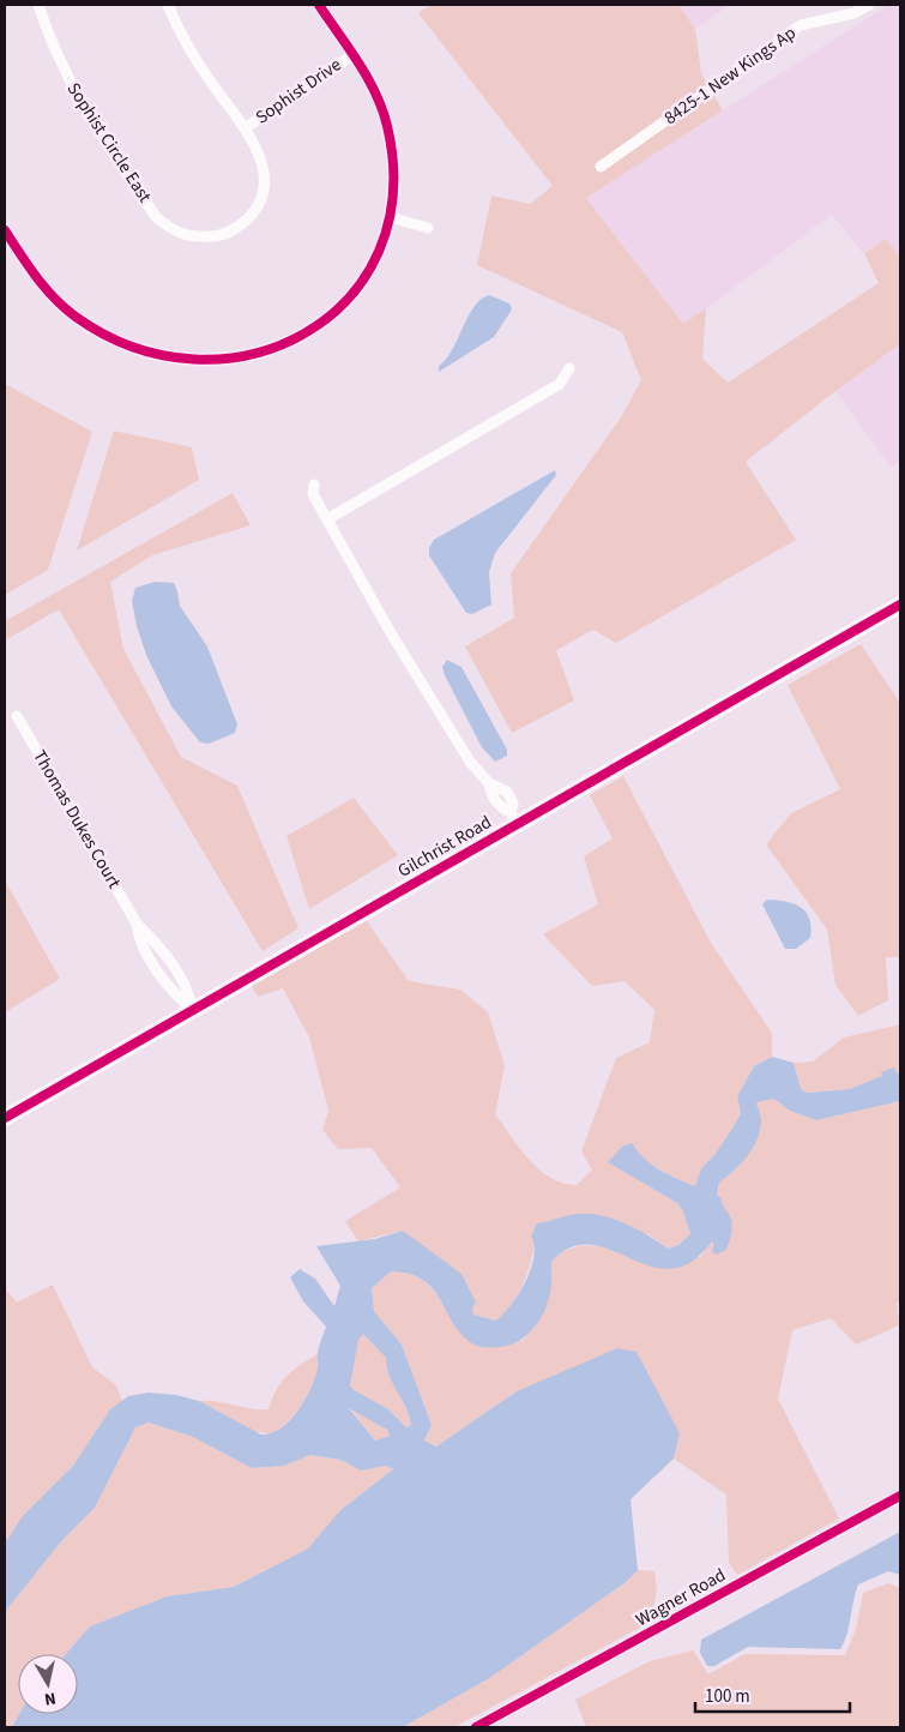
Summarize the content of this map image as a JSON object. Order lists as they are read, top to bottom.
{
  "streets": {
    "street": [
      "8425-1 New Kings Ap",
      "Sophist Drive",
      "Sophist Circle East",
      "Thomas Dukes Court",
      "Gilchrist Road",
      "Wagner Road"
    ]
  },
  "crossings": [
    ["Sophist Drive", "Sophist Circle East"],
    ["Thomas Dukes Court", "Gilchrist Road"]
  ],
  "scale_bar": "100 m",
  "north": "bottom"
}
